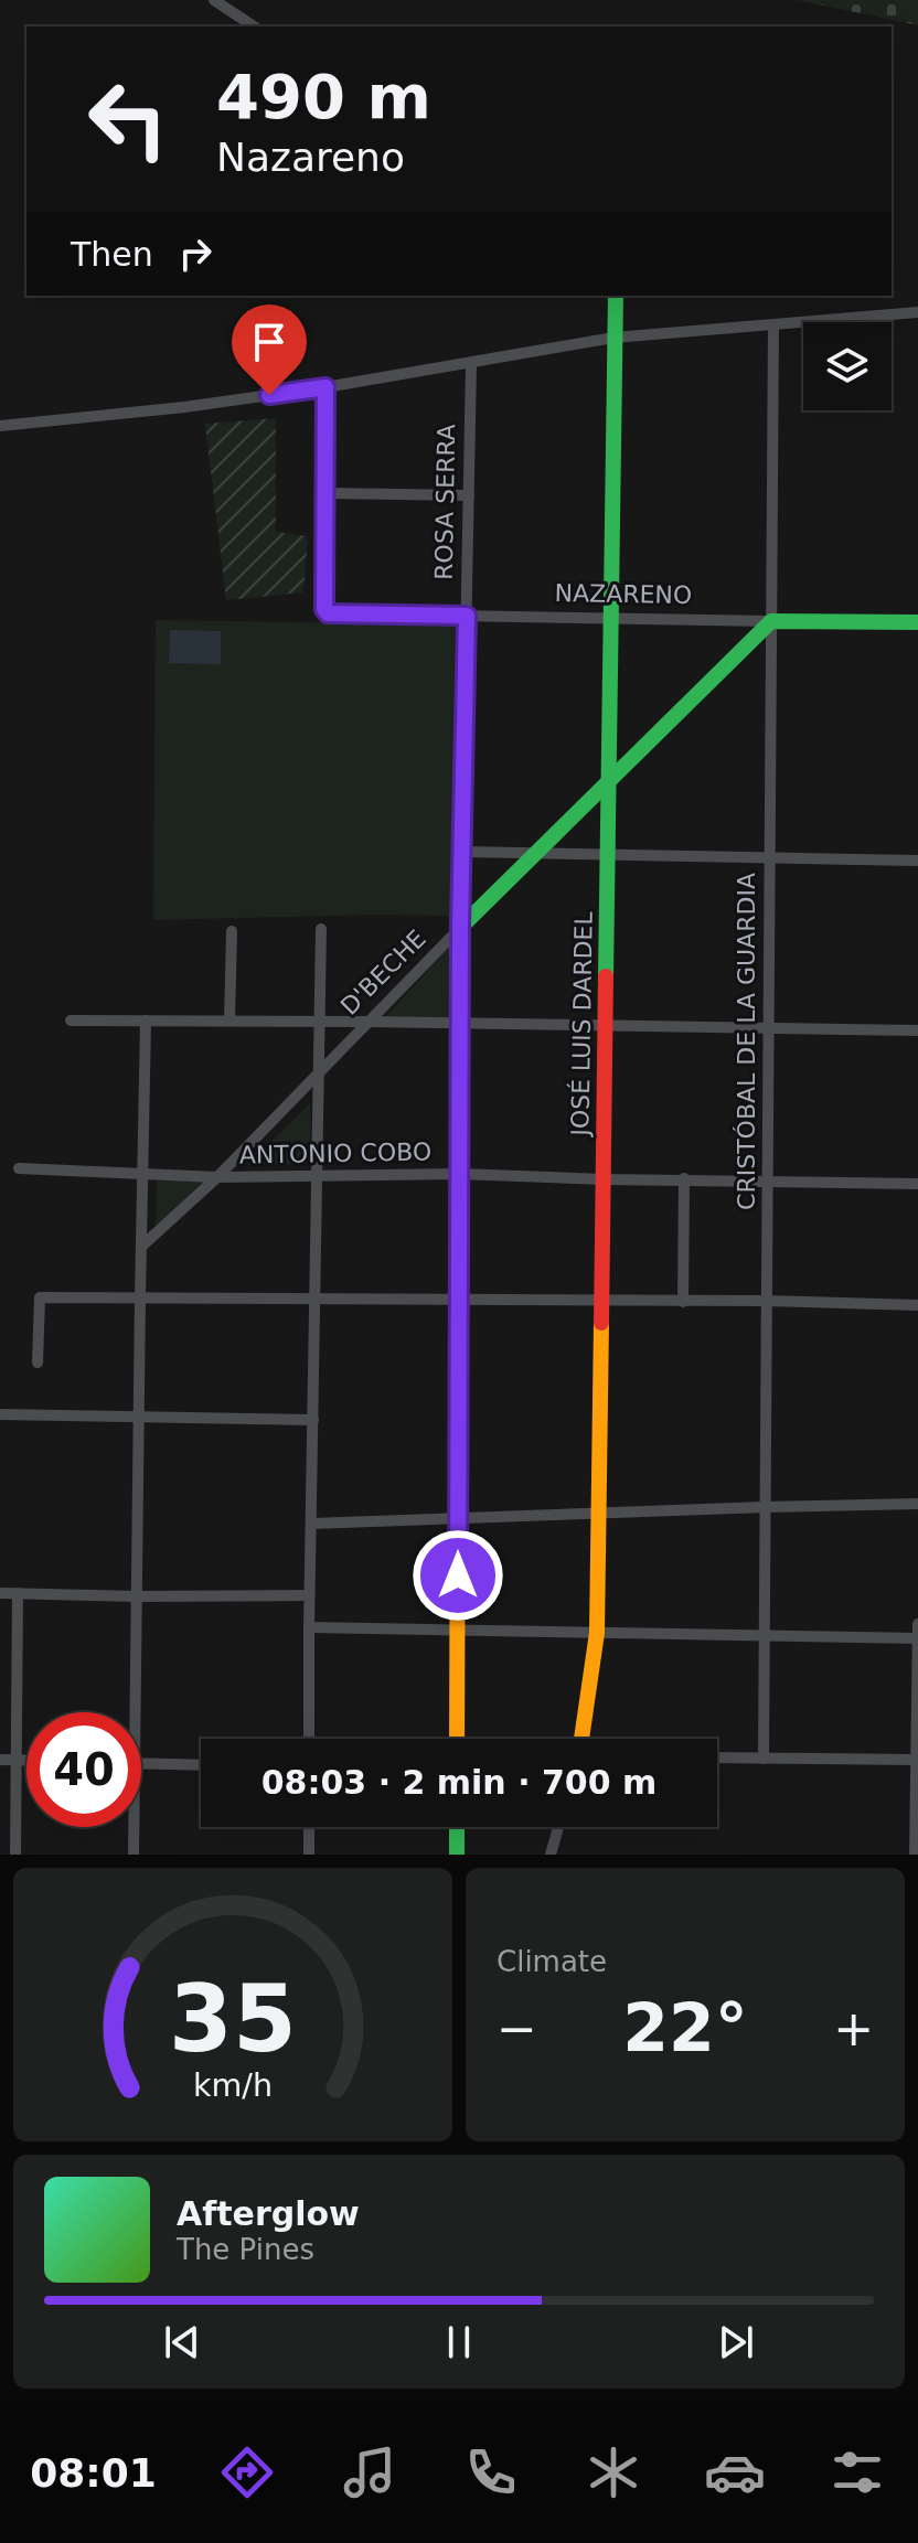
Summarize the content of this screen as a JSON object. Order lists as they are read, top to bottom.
{
  "streets": {
    "street": [
      "ROSA SERRA",
      "NAZARENO",
      "D'BECHE",
      "JOSÉ LUIS DARDEL",
      "CRISTÓBAL DE LA GUARDIA",
      "ANTONIO COBO"
    ]
  },
  "crossings": [
    ["ROSA SERRA", "NAZARENO"],
    ["ROSA SERRA", "D'BECHE"],
    ["ROSA SERRA", "ANTONIO COBO"],
    ["NAZARENO", "D'BECHE"],
    ["NAZARENO", "JOSÉ LUIS DARDEL"],
    ["NAZARENO", "CRISTÓBAL DE LA GUARDIA"],
    ["D'BECHE", "JOSÉ LUIS DARDEL"],
    ["D'BECHE", "CRISTÓBAL DE LA GUARDIA"],
    ["D'BECHE", "ANTONIO COBO"],
    ["JOSÉ LUIS DARDEL", "ANTONIO COBO"],
    ["CRISTÓBAL DE LA GUARDIA", "ANTONIO COBO"]
  ],
  "page": {
    "turn": ["490 m", "Nazareno"],
    "then": "Then",
    "limit": "40",
    "trip": "08:03 · 2 min · 700 m",
    "tile": "Climate",
    "heat": ["−", "22°", "+"],
    "song": ["Afterglow", "The Pines"],
    "tabs": "08:01",
    "gauge": ["35", "km/h"]
  }
}
